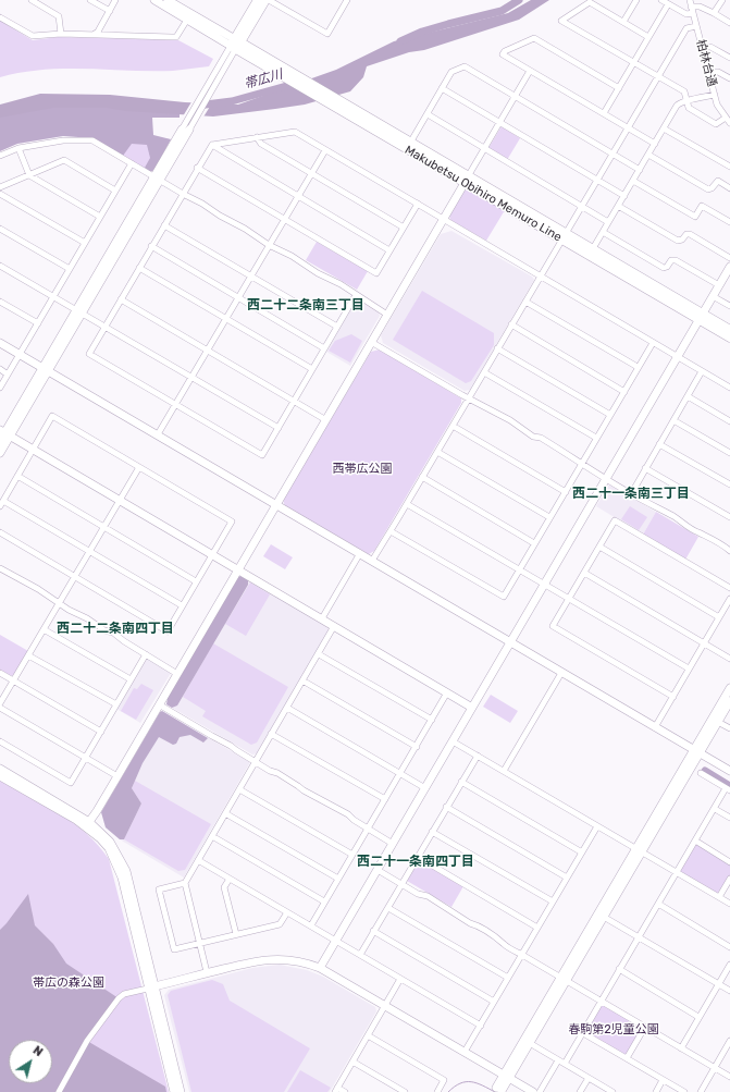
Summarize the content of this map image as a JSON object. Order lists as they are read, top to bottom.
{
  "streets": {
    "main road": ["Makubetsu Obihiro Memuro Line"],
    "street": ["柏林台通"]
  },
  "districts": [
    "西二十二条南三丁目",
    "西二十一条南三丁目",
    "西二十二条南四丁目",
    "西二十一条南四丁目"
  ],
  "water": ["帯広川"],
  "parks": ["西帯広公園", "帯広の森公園", "春駒第2児童公園"],
  "north": "top right"
}
